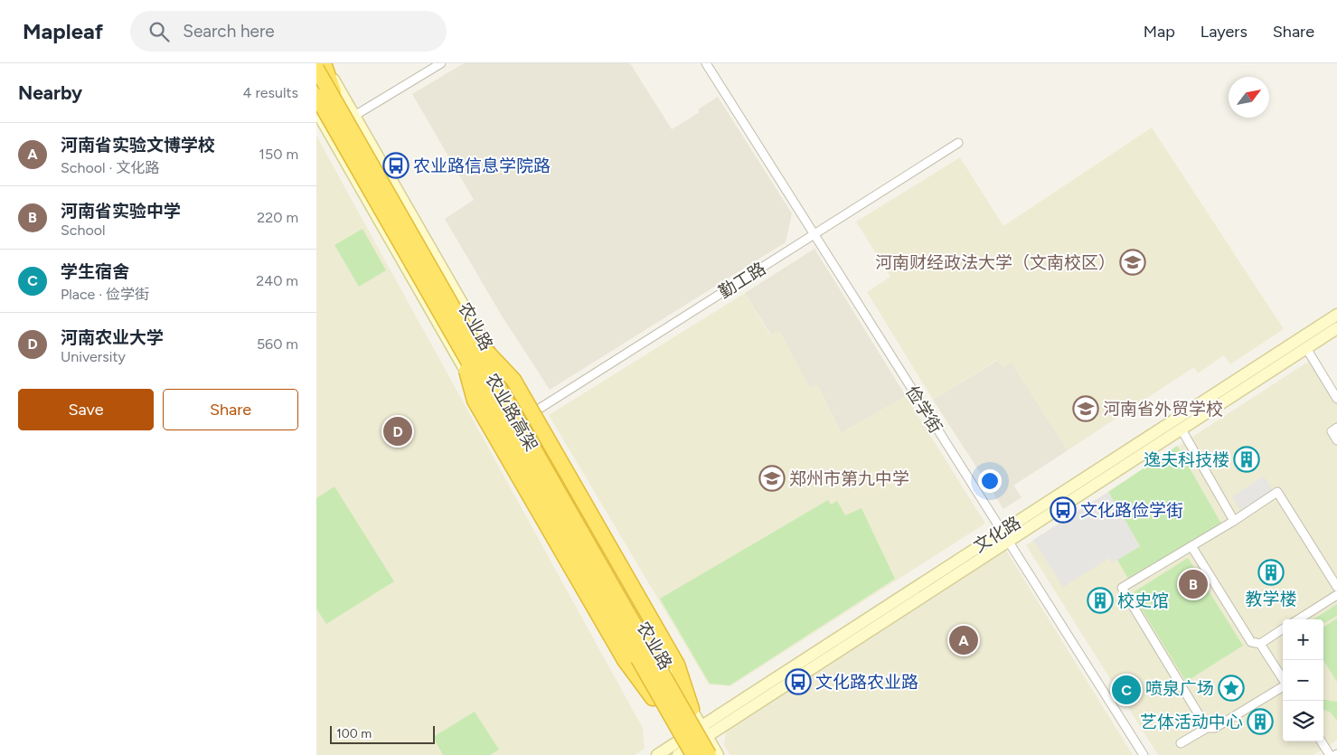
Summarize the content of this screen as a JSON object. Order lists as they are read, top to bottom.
{
  "streets": {
    "highway": ["农业路高架"],
    "street": [
      "勤工路",
      "农业路",
      "俭学街",
      "文化路"
    ]
  },
  "crossings": [
    ["勤工路", "农业路"],
    ["勤工路", "俭学街"],
    ["农业路", "农业路高架"],
    ["农业路", "文化路"],
    ["俭学街", "文化路"],
    ["农业路高架", "文化路"]
  ],
  "places": {
    "bus stop": ["农业路信息学院路", "文化路俭学街", "文化路农业路"],
    "school or university": ["河南财经政法大学（文南校区）", "河南省外贸学校", "郑州市第九中学"],
    "building": [
      "逸夫科技楼",
      "教学楼",
      "校史馆",
      "艺体活动中心"
    ],
    "place": ["喷泉广场"]
  },
  "scale_bar": "100 m",
  "north": "top right",
  "page": {
    "header": "Mapleaf",
    "search": "Search here",
    "nav": ["Map", "Layers", "Share"],
    "heading": ["Nearby", "4 results"],
    "list": [
      {
        "mark": "A",
        "name": "河南省实验文博学校",
        "note": "School · 文化路",
        "value": "150 m"
      },
      {
        "mark": "B",
        "name": "河南省实验中学",
        "note": "School",
        "value": "220 m"
      },
      {
        "mark": "C",
        "name": "学生宿舍",
        "note": "Place · 俭学街",
        "value": "240 m"
      },
      {
        "mark": "D",
        "name": "河南农业大学",
        "note": "University",
        "value": "560 m"
      }
    ],
    "buttons": ["Save", "Share"],
    "pins": [
      "D",
      "B",
      "A",
      "C"
    ],
    "map_buttons": ["+", "−"],
    "scale": "100 m"
  }
}
